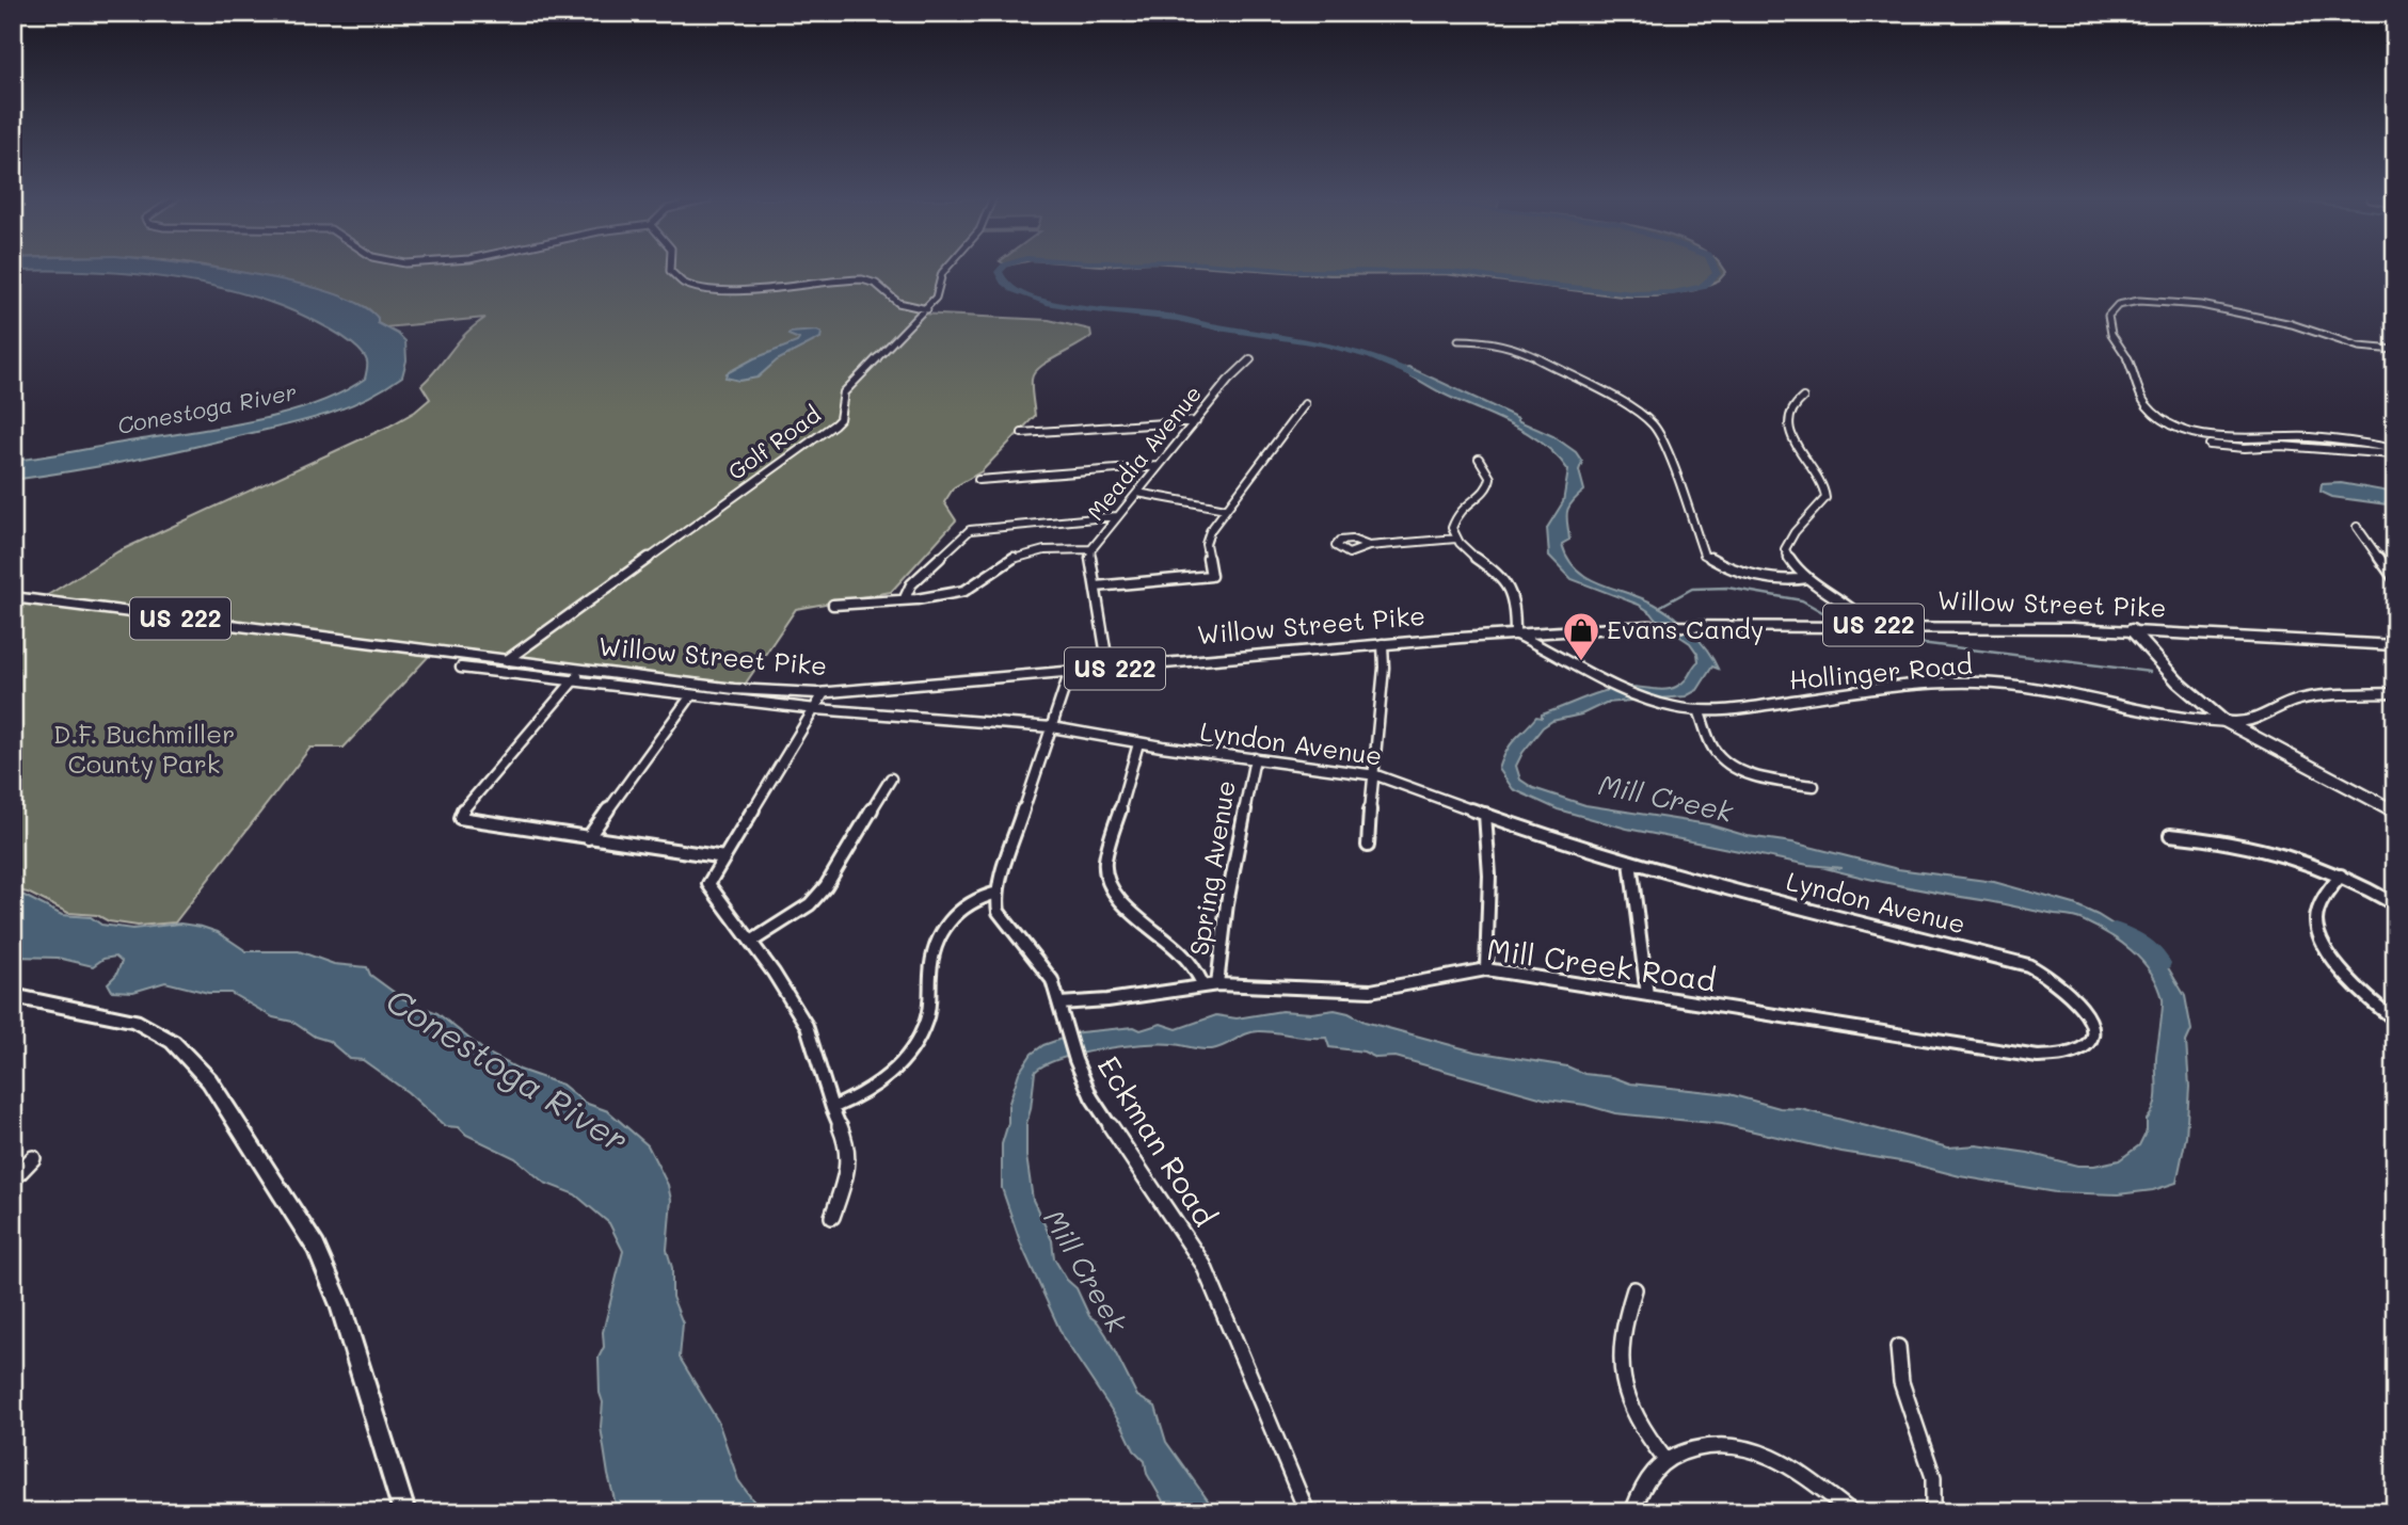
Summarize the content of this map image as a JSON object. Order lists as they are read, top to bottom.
{
  "streets": {
    "highway": ["Willow Street Pike", "US 222"],
    "street": [
      "Golf Road",
      "Meadia Avenue",
      "Hollinger Road",
      "Lyndon Avenue",
      "Spring Avenue",
      "Mill Creek Road",
      "Eckman Road"
    ]
  },
  "crossings": [
    ["Golf Road", "Willow Street Pike"],
    ["Meadia Avenue", "Willow Street Pike"],
    ["Willow Street Pike", "Hollinger Road"],
    ["Willow Street Pike", "Lyndon Avenue"],
    ["Lyndon Avenue", "Spring Avenue"],
    ["Lyndon Avenue", "Mill Creek Road"],
    ["Spring Avenue", "Mill Creek Road"],
    ["Mill Creek Road", "Eckman Road"]
  ],
  "water": ["Conestoga River", "Mill Creek"],
  "parks": ["D.F. Buchmiller County Park"],
  "places": {
    "shop": ["Evans Candy"]
  }
}
